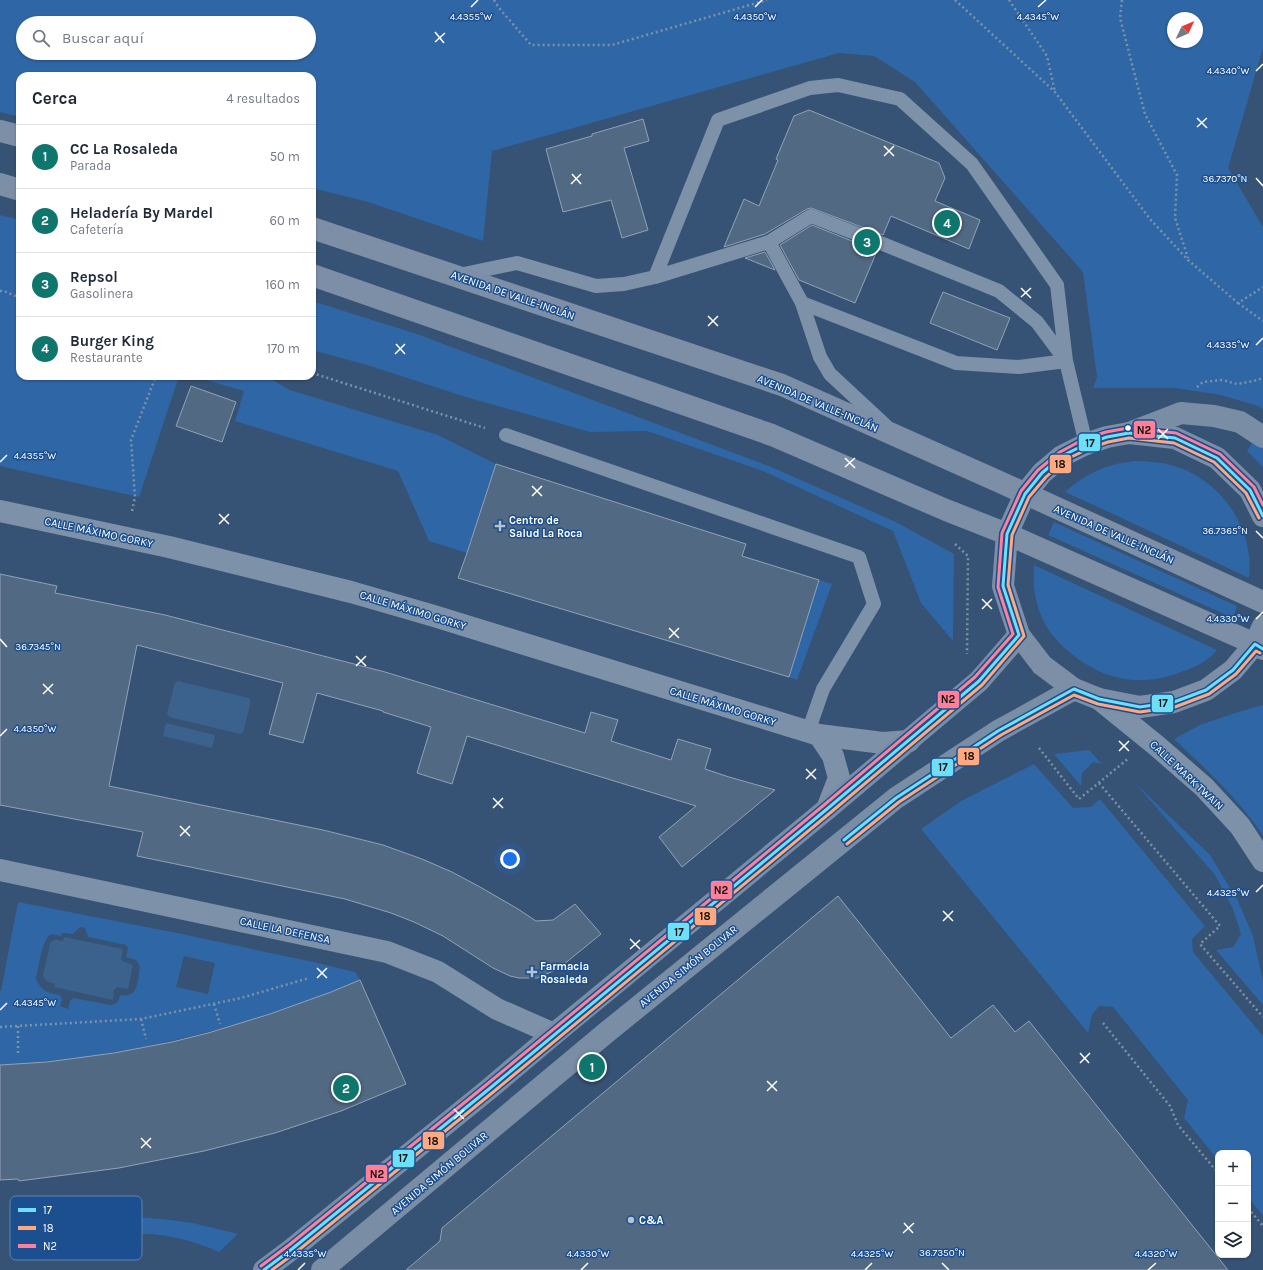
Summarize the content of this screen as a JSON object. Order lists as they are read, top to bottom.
{
  "streets": {
    "main road": ["AVENIDA DE VALLE-INCLÁN", "AVENIDA SIMÓN BOLIVAR"],
    "street": ["CALLE MÁXIMO GORKY", "CALLE MARK TWAIN", "CALLE LA DEFENSA"]
  },
  "places": {
    "health": ["Centro de Salud La Roca", "Farmacia Rosaleda"],
    "other": ["C&A"]
  },
  "lines": ["transit line N2", "transit line 17", "transit line 18"],
  "legend": ["17", "18", "N2"],
  "north": "top right",
  "page": {
    "search": "Buscar aquí",
    "heading": ["Cerca", "4 resultados"],
    "list": [
      {
        "mark": "1",
        "name": "CC La Rosaleda",
        "note": "Parada",
        "value": "50 m"
      },
      {
        "mark": "2",
        "name": "Heladería By Mardel",
        "note": "Cafetería",
        "value": "60 m"
      },
      {
        "mark": "3",
        "name": "Repsol",
        "note": "Gasolinera",
        "value": "160 m"
      },
      {
        "mark": "4",
        "name": "Burger King",
        "note": "Restaurante",
        "value": "170 m"
      }
    ],
    "pins": [
      "4",
      "3",
      "1",
      "2"
    ],
    "map_buttons": ["+", "−"]
  },
  "coordinates": [
    "4.4355°W",
    "4.4350°W",
    "4.4345°W",
    "4.4340°W",
    "36.7370°N",
    "4.4335°W",
    "36.7365°N",
    "4.4330°W",
    "36.7345°N",
    "4.4325°W",
    "36.7350°N",
    "4.4320°W"
  ]
}
